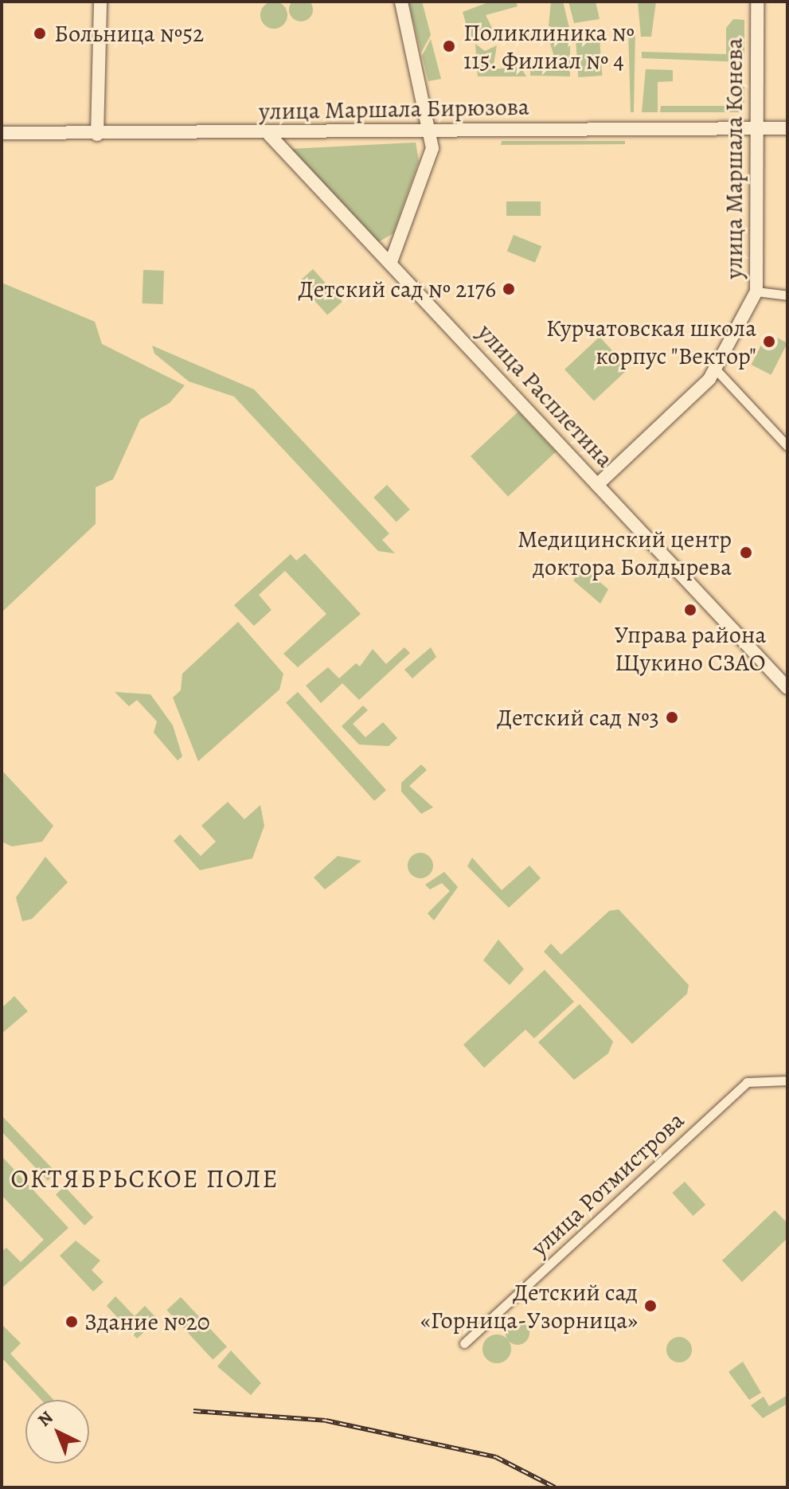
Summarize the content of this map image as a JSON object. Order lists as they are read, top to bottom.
{
  "streets": {
    "street": [
      "улица Маршала Бирюзова",
      "улица Маршала Конева",
      "улица Расплетина",
      "улица Ротмистрова"
    ]
  },
  "crossings": [
    ["улица Маршала Бирюзова", "улица Маршала Конева"],
    ["улица Маршала Бирюзова", "улица Расплетина"],
    ["улица Маршала Конева", "улица Расплетина"]
  ],
  "districts": ["ОКТЯБРЬСКОЕ ПОЛЕ"],
  "places": [
    "Больница №52",
    "Поликлиника № 115. Филиал № 4",
    "Детский сад № 2176",
    "Курчатовская школа корпус \"Вектор\"",
    "Медицинский центр доктора Болдырева",
    "Управа района Щукино СЗАО",
    "Детский сад №3",
    "Детский сад «Горница-Узорница»",
    "Здание №20"
  ],
  "north": "top left"
}
